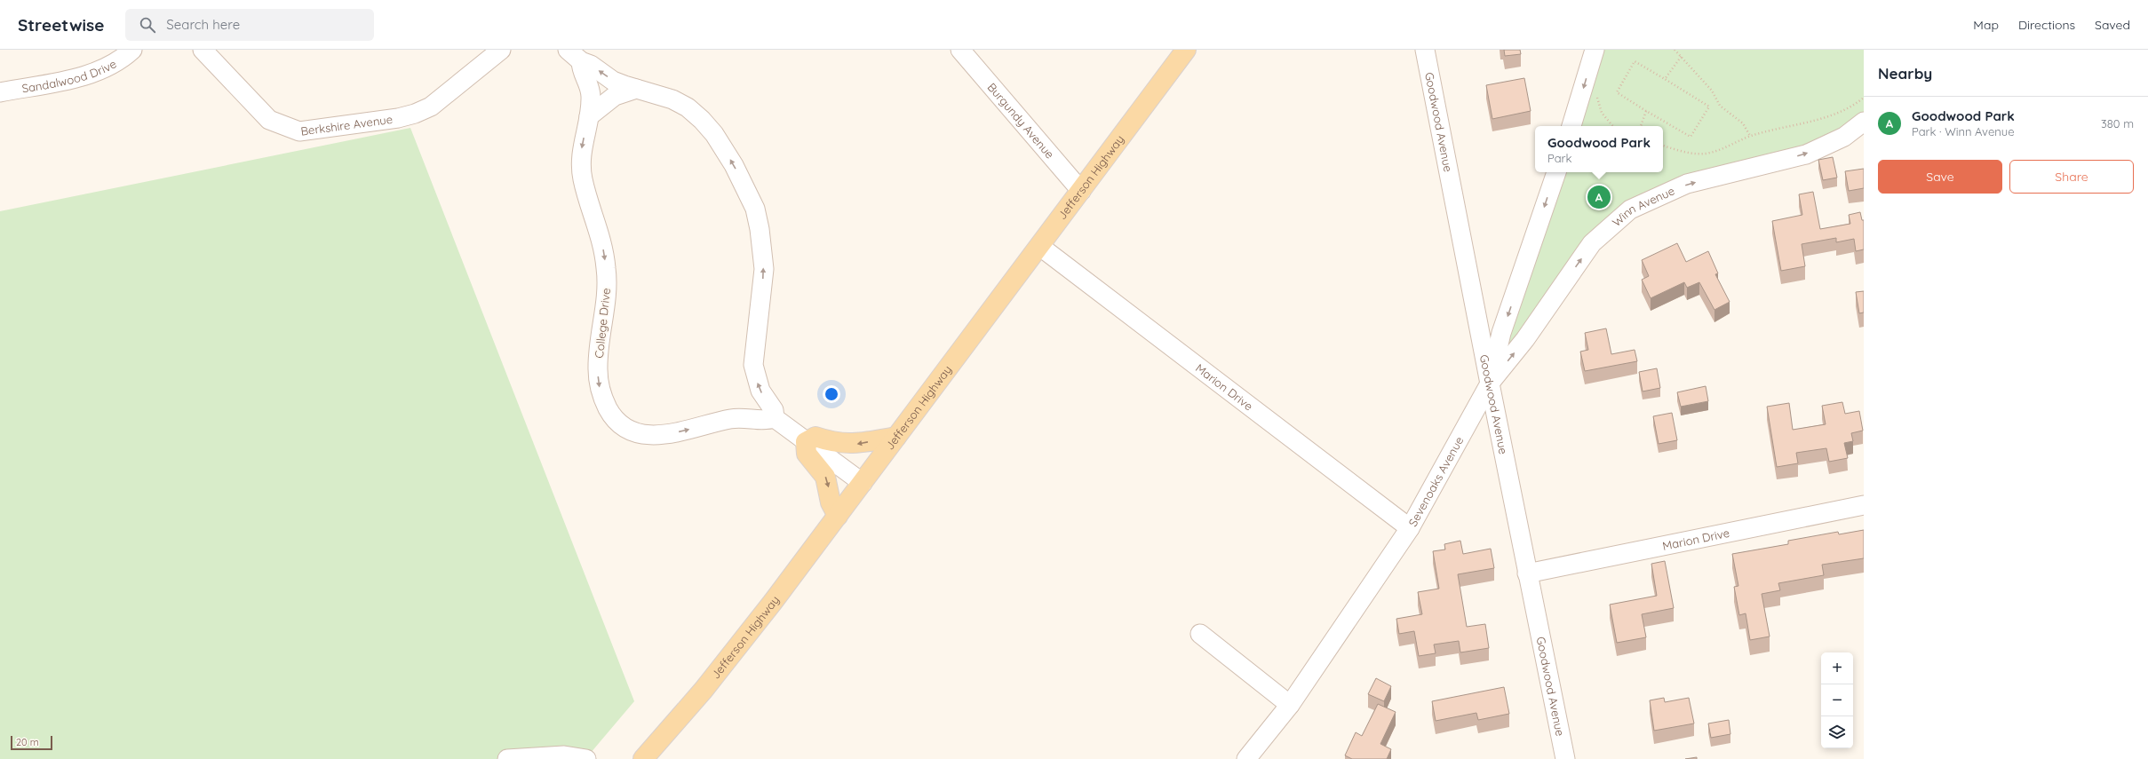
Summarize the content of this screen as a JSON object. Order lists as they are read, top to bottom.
{
  "streets": {
    "main road": ["Jefferson Highway"],
    "street": [
      "Sandalwood Drive",
      "Burgundy Avenue",
      "Goodwood Avenue",
      "Berkshire Avenue",
      "Winn Avenue",
      "College Drive",
      "Marion Drive",
      "Sevenoaks Avenue"
    ]
  },
  "crossings": [
    ["Burgundy Avenue", "Jefferson Highway"],
    ["Goodwood Avenue", "Winn Avenue"],
    ["Goodwood Avenue", "Marion Drive"],
    ["Goodwood Avenue", "Sevenoaks Avenue"],
    ["Jefferson Highway", "College Drive"],
    ["Jefferson Highway", "Marion Drive"],
    ["Winn Avenue", "Sevenoaks Avenue"],
    ["Marion Drive", "Sevenoaks Avenue"]
  ],
  "one_way": ["Winn Avenue"],
  "scale_bar": "20 m",
  "page": {
    "header": "Streetwise",
    "search": "Search here",
    "nav": ["Map", "Directions", "Saved"],
    "heading": "Nearby",
    "list": [
      {
        "mark": "A",
        "name": "Goodwood Park",
        "note": "Park · Winn Avenue",
        "value": "380 m"
      }
    ],
    "popup": ["Goodwood Park", "Park"],
    "buttons": ["Save", "Share"],
    "pins": "A",
    "map_buttons": ["+", "−"],
    "scale": "20 m"
  }
}
